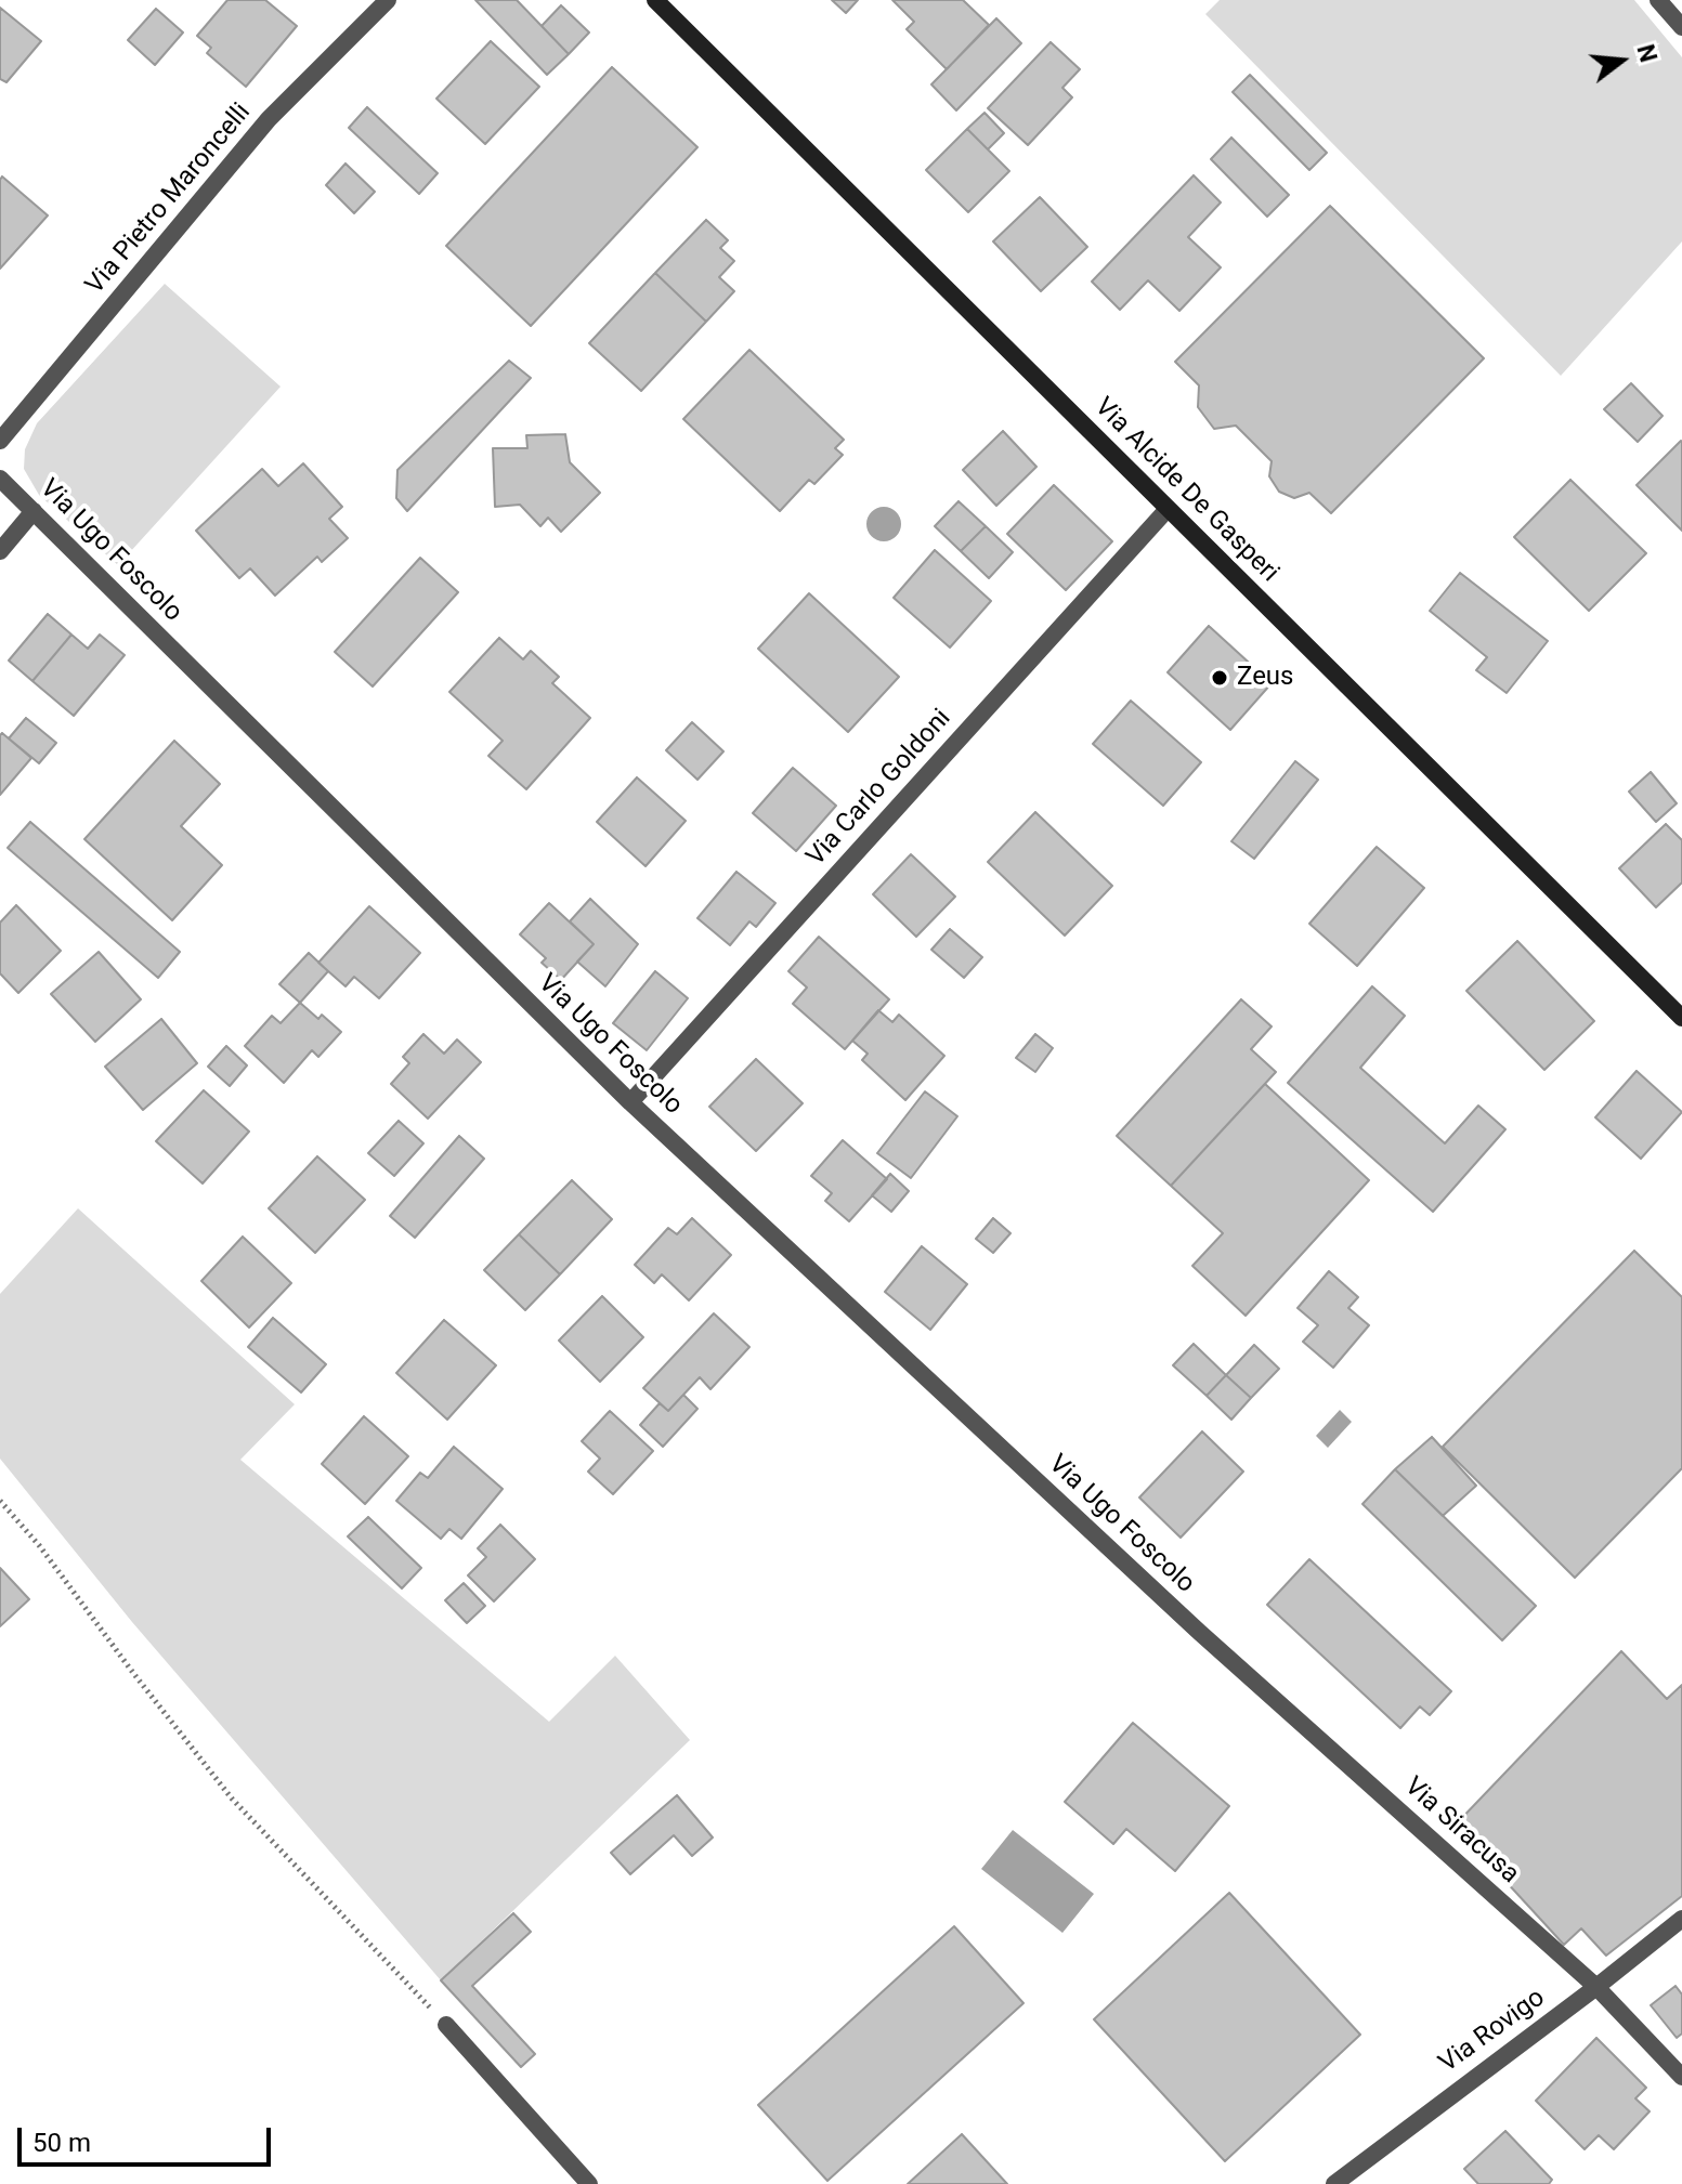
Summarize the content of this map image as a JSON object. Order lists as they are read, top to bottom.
{
  "streets": {
    "main road": ["Via Alcide De Gasperi"],
    "street": [
      "Via Pietro Maroncelli",
      "Via Ugo Foscolo",
      "Via Carlo Goldoni",
      "Via Siracusa",
      "Via Rovigo"
    ]
  },
  "crossings": [
    ["Via Alcide De Gasperi", "Via Carlo Goldoni"],
    ["Via Ugo Foscolo", "Via Carlo Goldoni"],
    ["Via Ugo Foscolo", "Via Siracusa"],
    ["Via Siracusa", "Via Rovigo"]
  ],
  "places": ["Zeus"],
  "scale_bar": "50 m",
  "north": "right"
}
